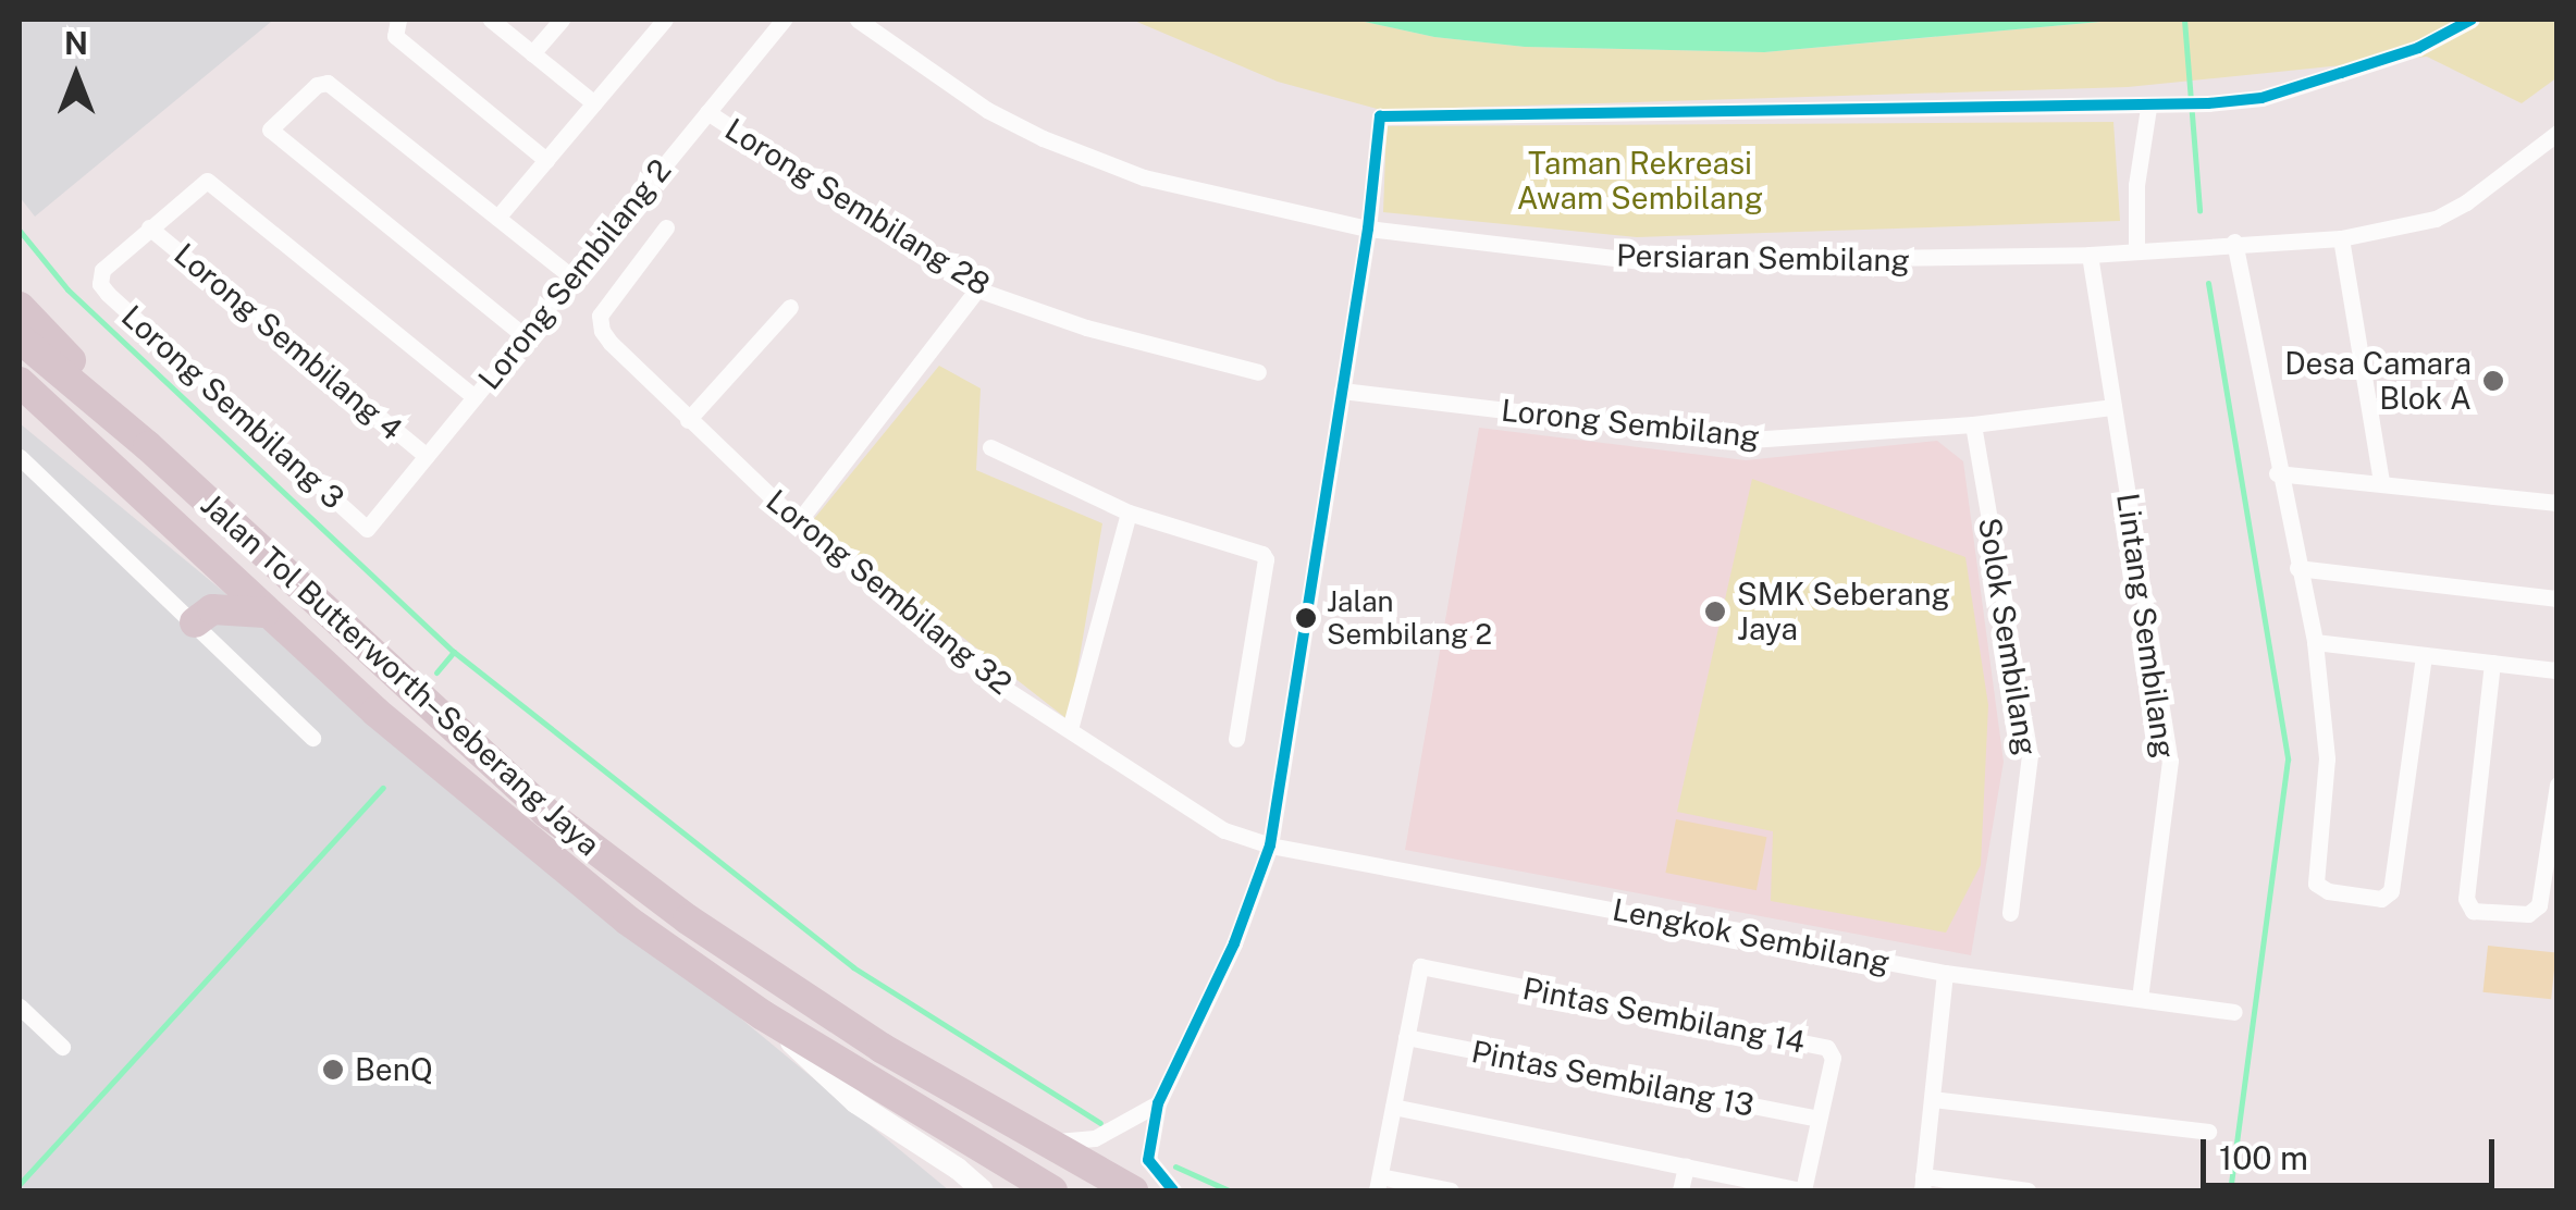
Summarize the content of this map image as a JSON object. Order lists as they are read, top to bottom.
{
  "streets": {
    "highway": ["Jalan Tol Butterworth–Seberang Jaya"],
    "street": [
      "Lorong Sembilang 28",
      "Persiaran Sembilang",
      "Lorong Sembilang 2",
      "Lorong Sembilang 4",
      "Lorong Sembilang 3",
      "Lorong Sembilang",
      "Lorong Sembilang 32",
      "Lintang Sembilang",
      "Solok Sembilang",
      "Lengkok Sembilang",
      "Pintas Sembilang 14",
      "Pintas Sembilang 13"
    ]
  },
  "crossings": [
    ["Lorong Sembilang 28", "Lorong Sembilang 2"],
    ["Persiaran Sembilang", "Lintang Sembilang"],
    ["Lorong Sembilang 2", "Lorong Sembilang 4"],
    ["Lorong Sembilang 2", "Lorong Sembilang 3"],
    ["Lorong Sembilang 4", "Lorong Sembilang 3"],
    ["Lorong Sembilang", "Lintang Sembilang"],
    ["Lorong Sembilang", "Solok Sembilang"],
    ["Lorong Sembilang 32", "Lengkok Sembilang"],
    ["Lintang Sembilang", "Lengkok Sembilang"],
    ["Pintas Sembilang 14", "Pintas Sembilang 13"]
  ],
  "parks": ["Taman Rekreasi Awam Sembilang"],
  "places": [
    "Desa Camara Blok A",
    "SMK Seberang Jaya",
    "Jalan Sembilang 2",
    "BenQ"
  ],
  "scale_bar": "100 m",
  "north": "top"
}
